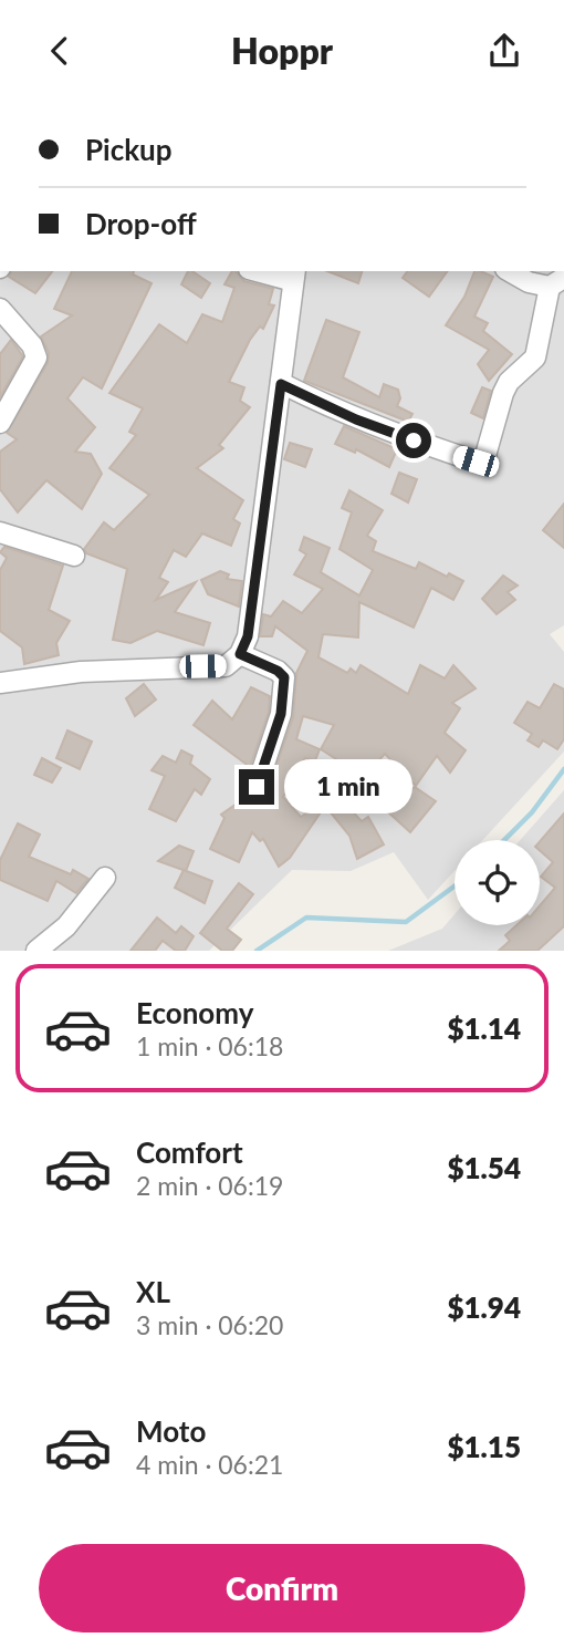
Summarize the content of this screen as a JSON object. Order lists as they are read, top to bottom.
{
  "page": {
    "header": "Hoppr",
    "banner": ["Pickup", "Drop-off"],
    "bubble": "1 min",
    "list": [
      {
        "name": "Economy",
        "note": "1 min · 06:18",
        "value": "$1.14"
      },
      {
        "name": "Comfort",
        "note": "2 min · 06:19",
        "value": "$1.54"
      },
      {
        "name": "XL",
        "note": "3 min · 06:20",
        "value": "$1.94"
      },
      {
        "name": "Moto",
        "note": "4 min · 06:21",
        "value": "$1.15"
      }
    ],
    "buttons": "Confirm"
  }
}
